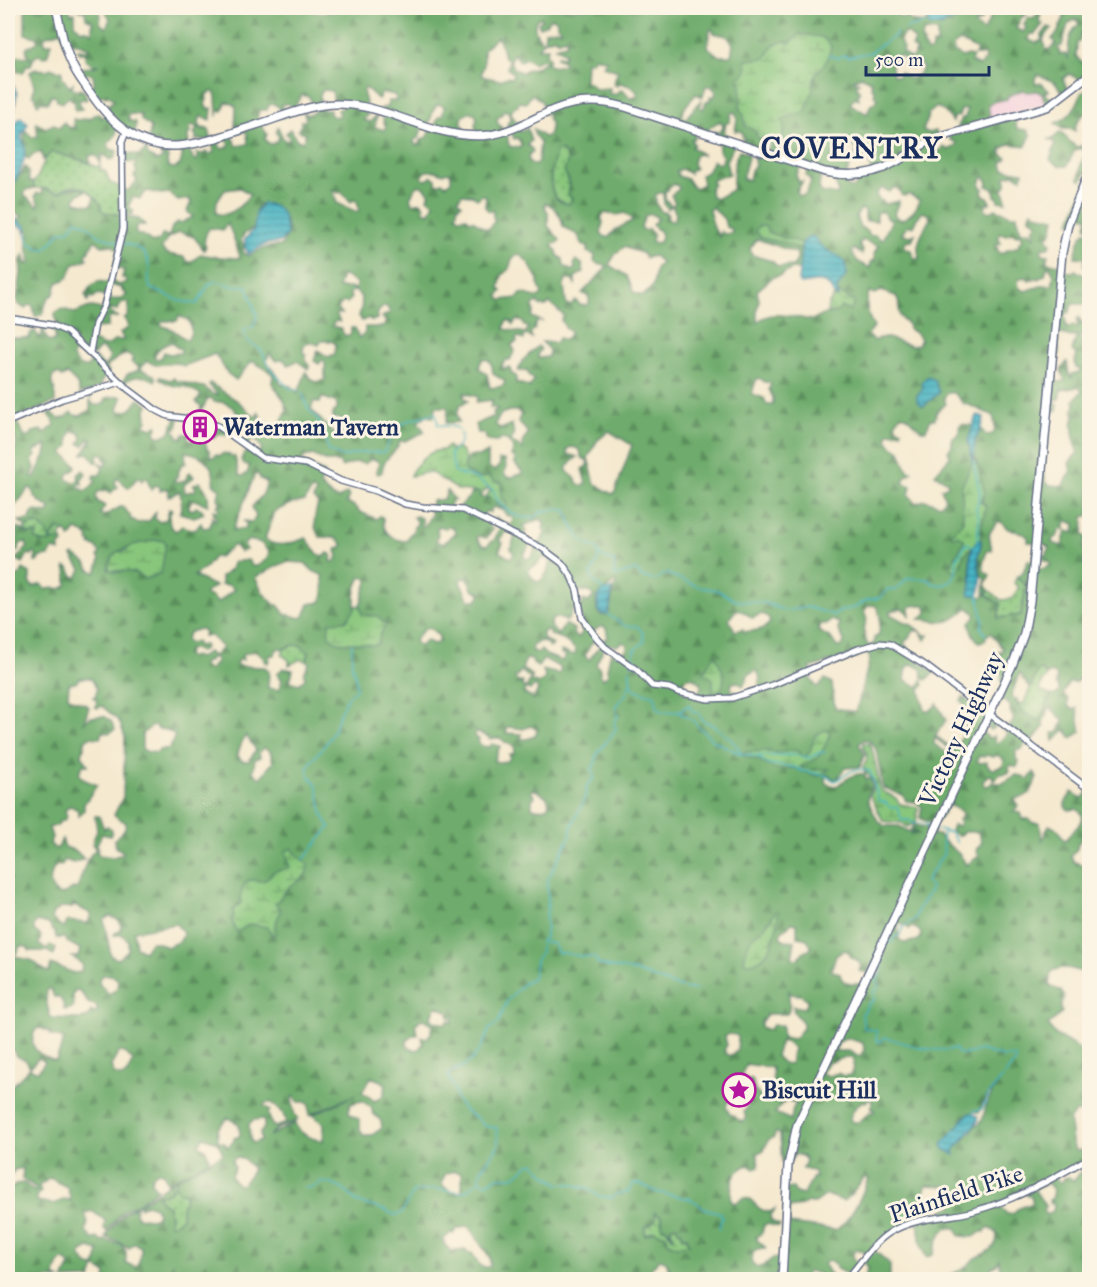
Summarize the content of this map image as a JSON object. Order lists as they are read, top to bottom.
{
  "streets": {
    "main road": ["Victory Highway"],
    "street": ["Plainfield Pike"]
  },
  "districts": ["COVENTRY"],
  "places": {
    "building": ["Waterman Tavern"],
    "place": ["Biscuit Hill"]
  },
  "scale_bar": "500 m"
}
